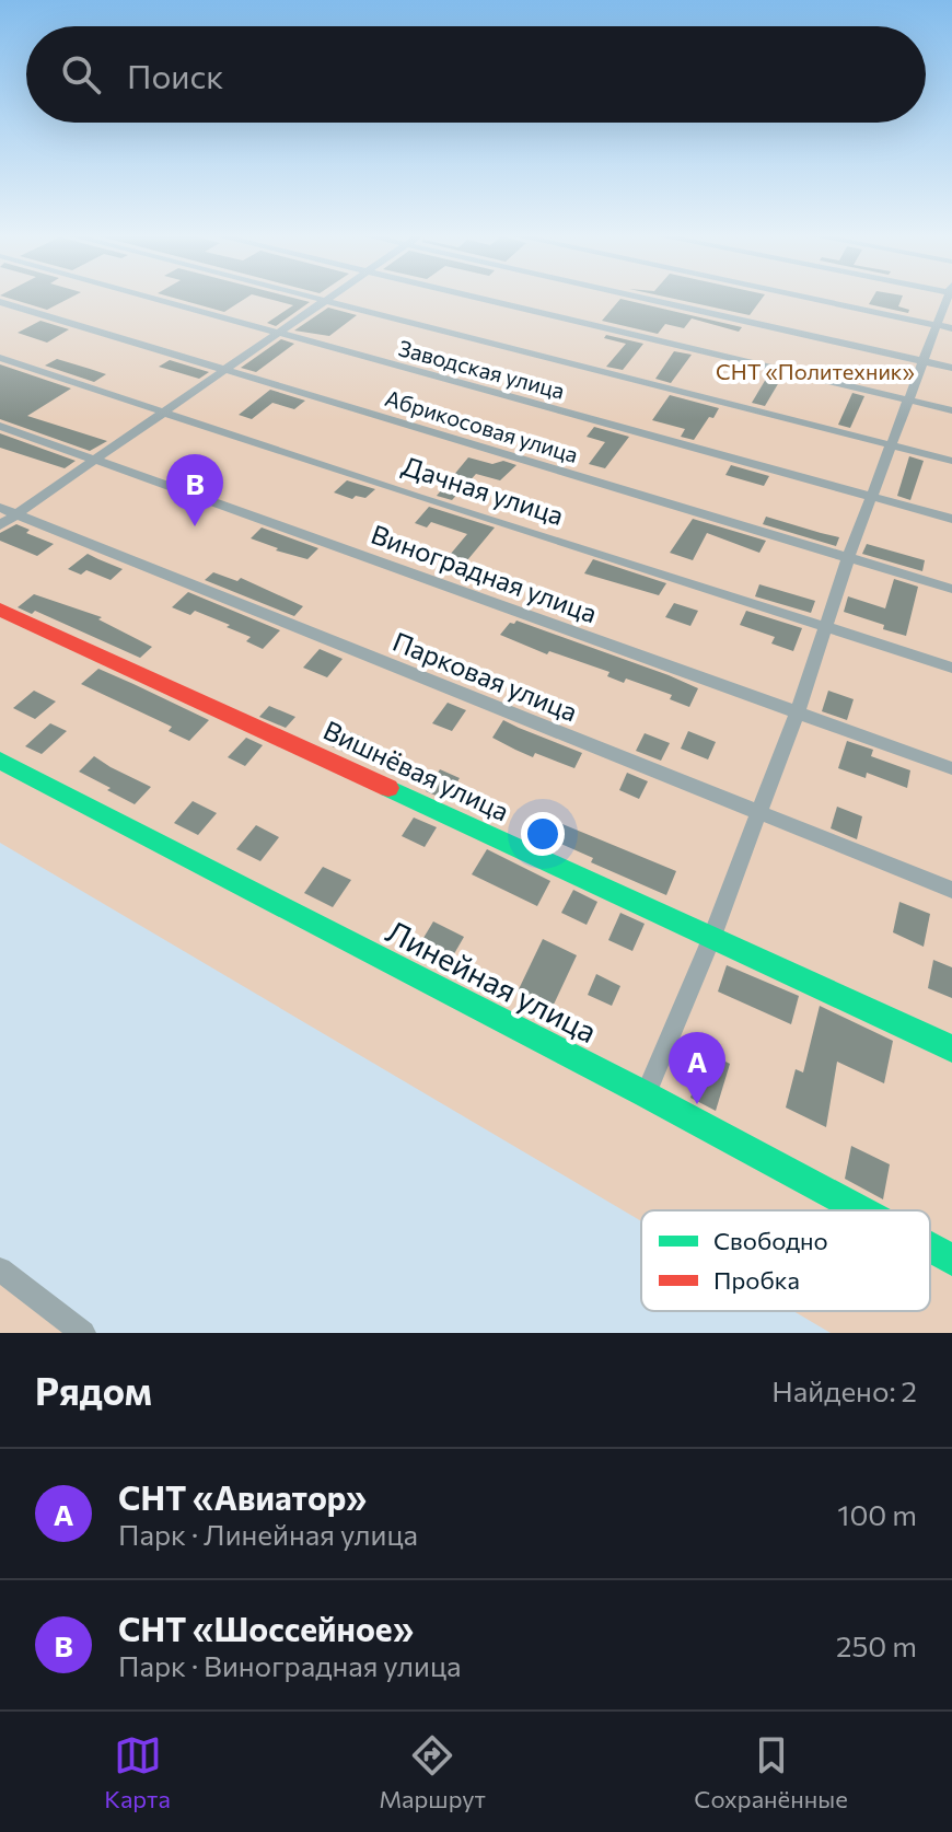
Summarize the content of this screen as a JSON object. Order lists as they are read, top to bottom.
{
  "streets": {
    "street": [
      "Заводская улица",
      "Абрикосовая улица",
      "Дачная улица",
      "Виноградная улица",
      "Парковая улица",
      "Вишнёвая улица",
      "Линейная улица"
    ]
  },
  "parks": ["СНТ «Политехник»"],
  "legend": ["Свободно", "Пробка"],
  "page": {
    "search": "Поиск",
    "pins": ["B", "A"],
    "heading": ["Рядом", "Найдено: 2"],
    "list": [
      {
        "mark": "A",
        "name": "СНТ «Авиатор»",
        "note": "Парк · Линейная улица",
        "value": "100 m"
      },
      {
        "mark": "B",
        "name": "СНТ «Шоссейное»",
        "note": "Парк · Виноградная улица",
        "value": "250 m"
      }
    ],
    "nav": ["Карта", "Маршрут", "Сохранённые"]
  }
}
